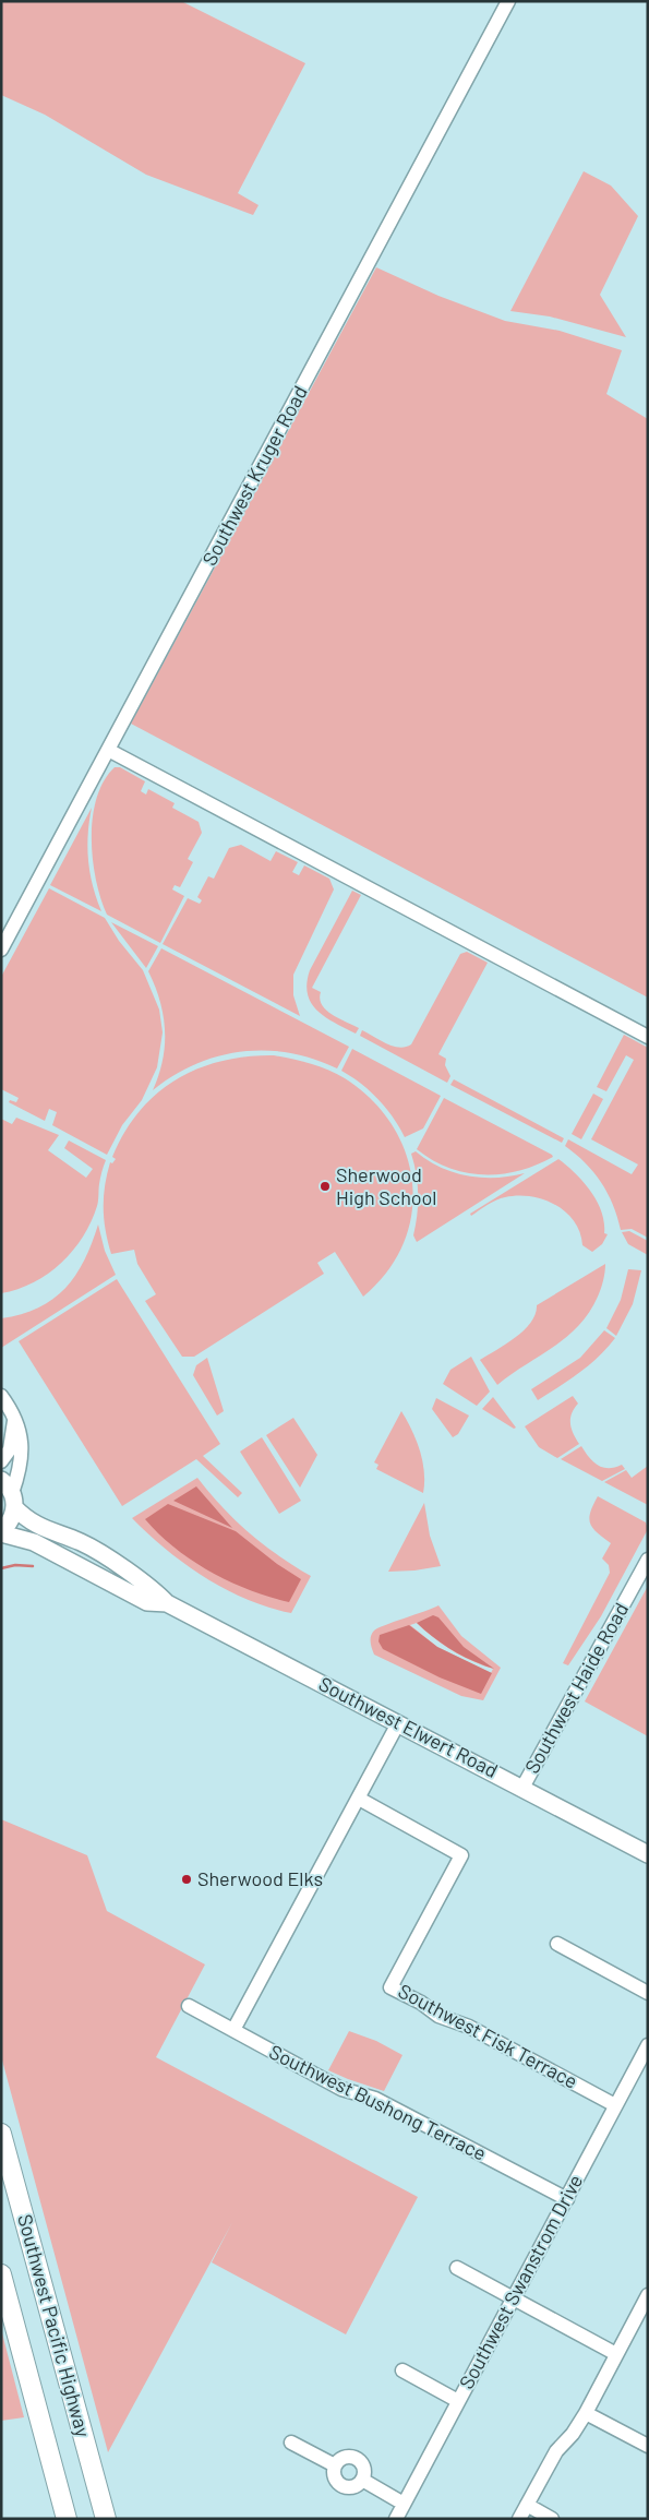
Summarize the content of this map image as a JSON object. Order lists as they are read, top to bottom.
{
  "streets": {
    "highway": ["Southwest Pacific Highway"],
    "main road": ["Southwest Elwert Road"],
    "street": [
      "Southwest Kruger Road",
      "Southwest Haide Road",
      "Southwest Fisk Terrace",
      "Southwest Bushong Terrace",
      "Southwest Swanstrom Drive"
    ]
  },
  "crossings": [
    ["Southwest Haide Road", "Southwest Elwert Road"],
    ["Southwest Fisk Terrace", "Southwest Swanstrom Drive"],
    ["Southwest Bushong Terrace", "Southwest Swanstrom Drive"]
  ],
  "places": ["Sherwood High School", "Sherwood Elks"]
}
